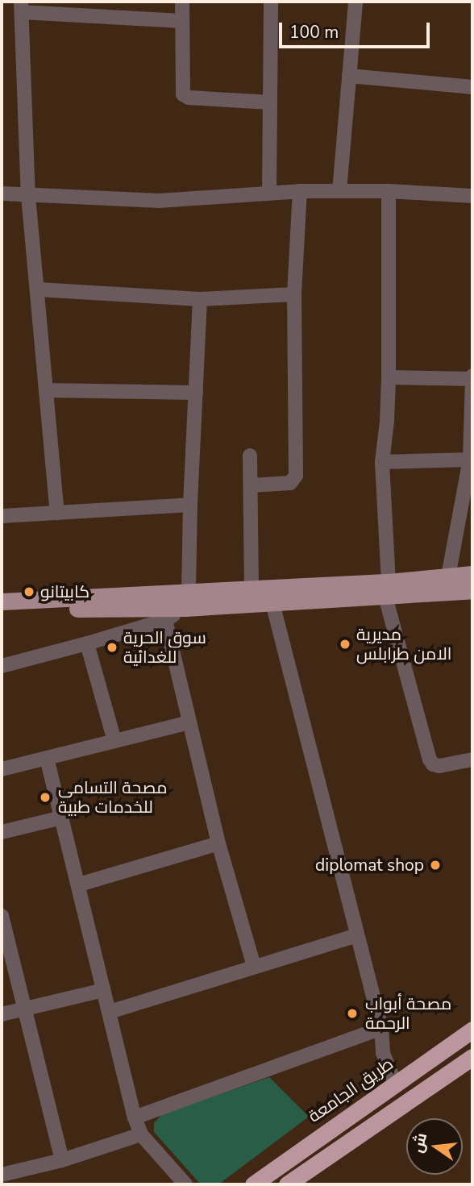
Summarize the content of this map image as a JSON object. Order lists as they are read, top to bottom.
{
  "streets": {
    "highway": ["طريق الجامعة"]
  },
  "places": [
    "كابيتانو",
    "مديرية الامن طرابلس",
    "سوق الحرية للغدائية",
    "مصحة التسامي للخدمات طبية",
    "diplomat shop",
    "مصحة أبواب الرحمة"
  ],
  "scale_bar": "100 m",
  "north": "left"
}
